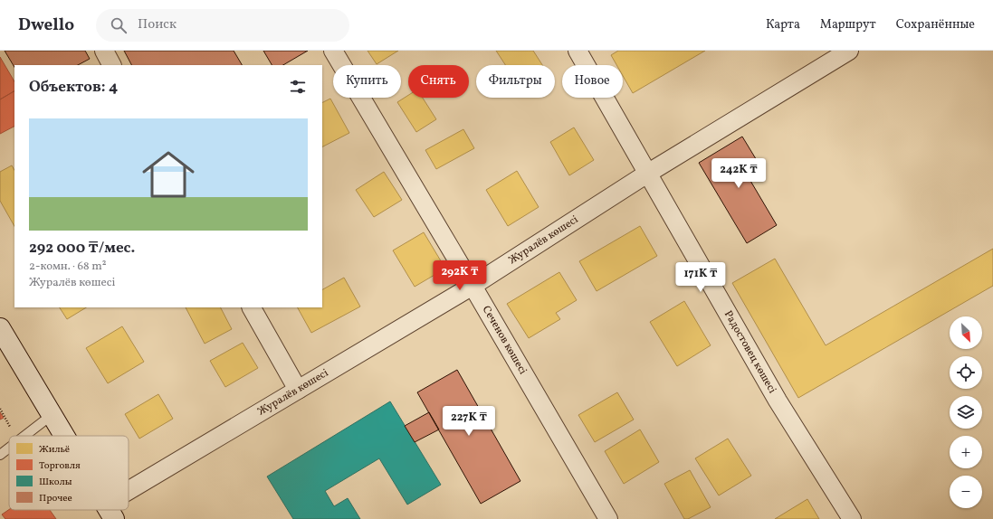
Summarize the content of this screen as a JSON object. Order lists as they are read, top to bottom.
{
  "streets": {
    "street": ["Журалёв көшесі", "Сеченов көшесі", "Радостовец көшесі"]
  },
  "crossings": [
    ["Журалёв көшесі", "Сеченов көшесі"],
    ["Журалёв көшесі", "Радостовец көшесі"]
  ],
  "legend": [
    "Жильё",
    "Торговля",
    "Школы",
    "Прочее"
  ],
  "north": "bottom right",
  "page": {
    "header": "Dwello",
    "search": "Поиск",
    "nav": ["Карта", "Маршрут", "Сохранённые"],
    "chip": [
      "Купить",
      "Снять",
      "Фильтры",
      "Новое"
    ],
    "heading": "Объектов: 4",
    "list": [
      {
        "name": "292 000 ₸/мес.",
        "note": "2-комн. · 68 m² · Журалёв көшесі"
      }
    ],
    "price": [
      "242K ₸",
      "292K ₸",
      "171K ₸",
      "227K ₸"
    ],
    "map_buttons": ["+", "−"]
  }
}
